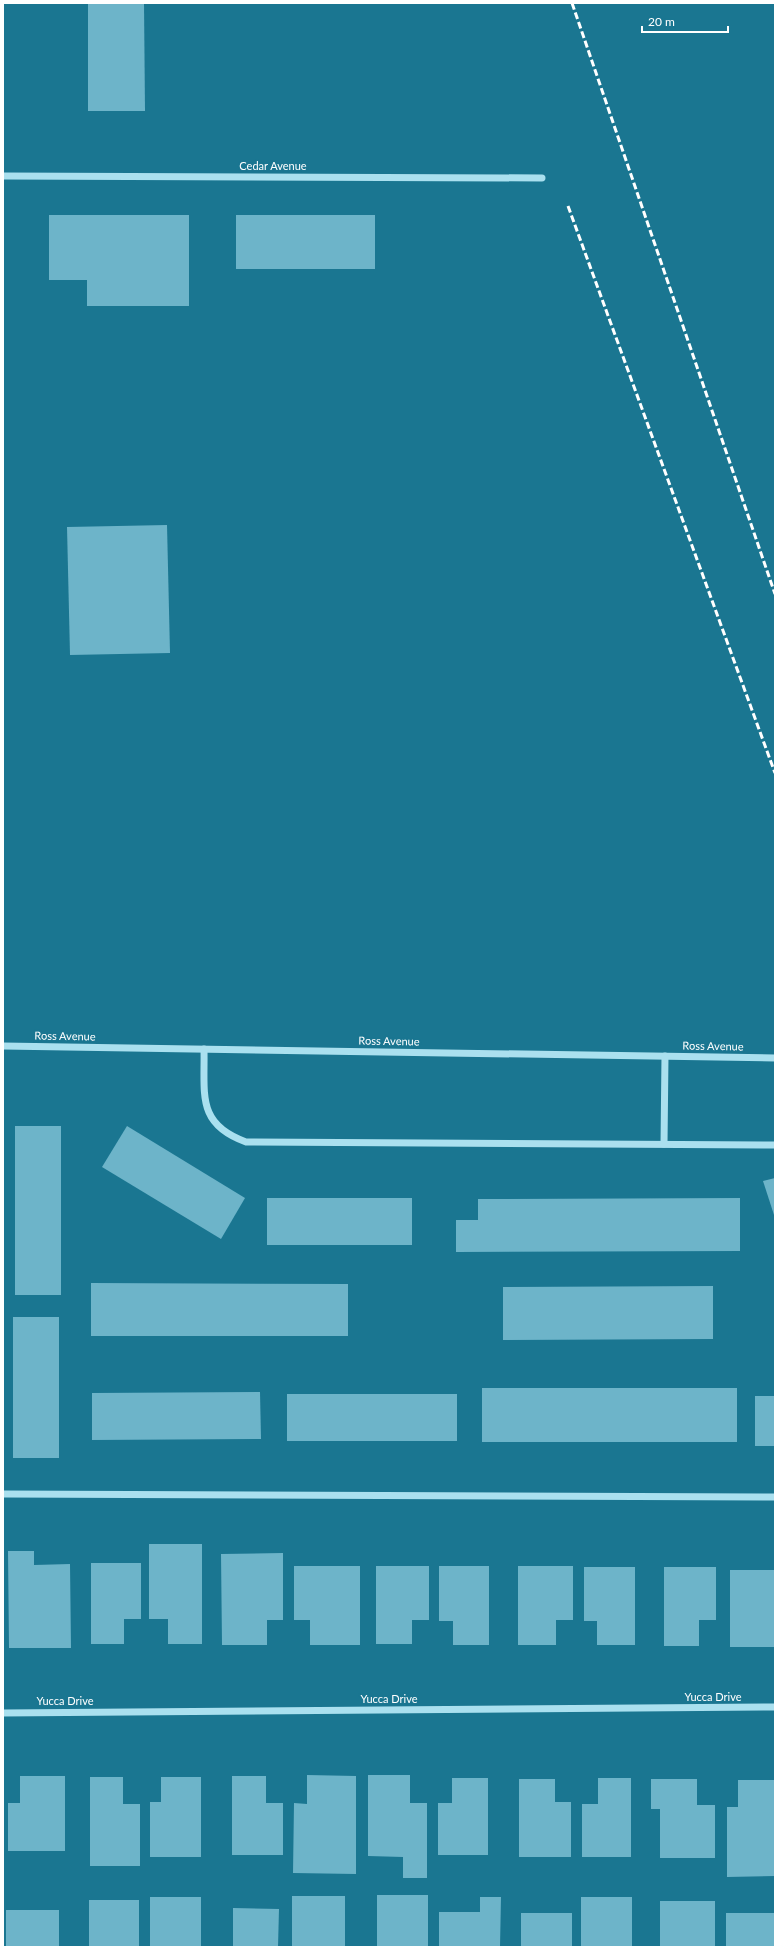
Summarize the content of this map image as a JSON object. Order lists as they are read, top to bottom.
{
  "streets": {
    "street": ["Cedar Avenue", "Ross Avenue", "Yucca Drive"]
  },
  "scale_bar": "20 m"
}
